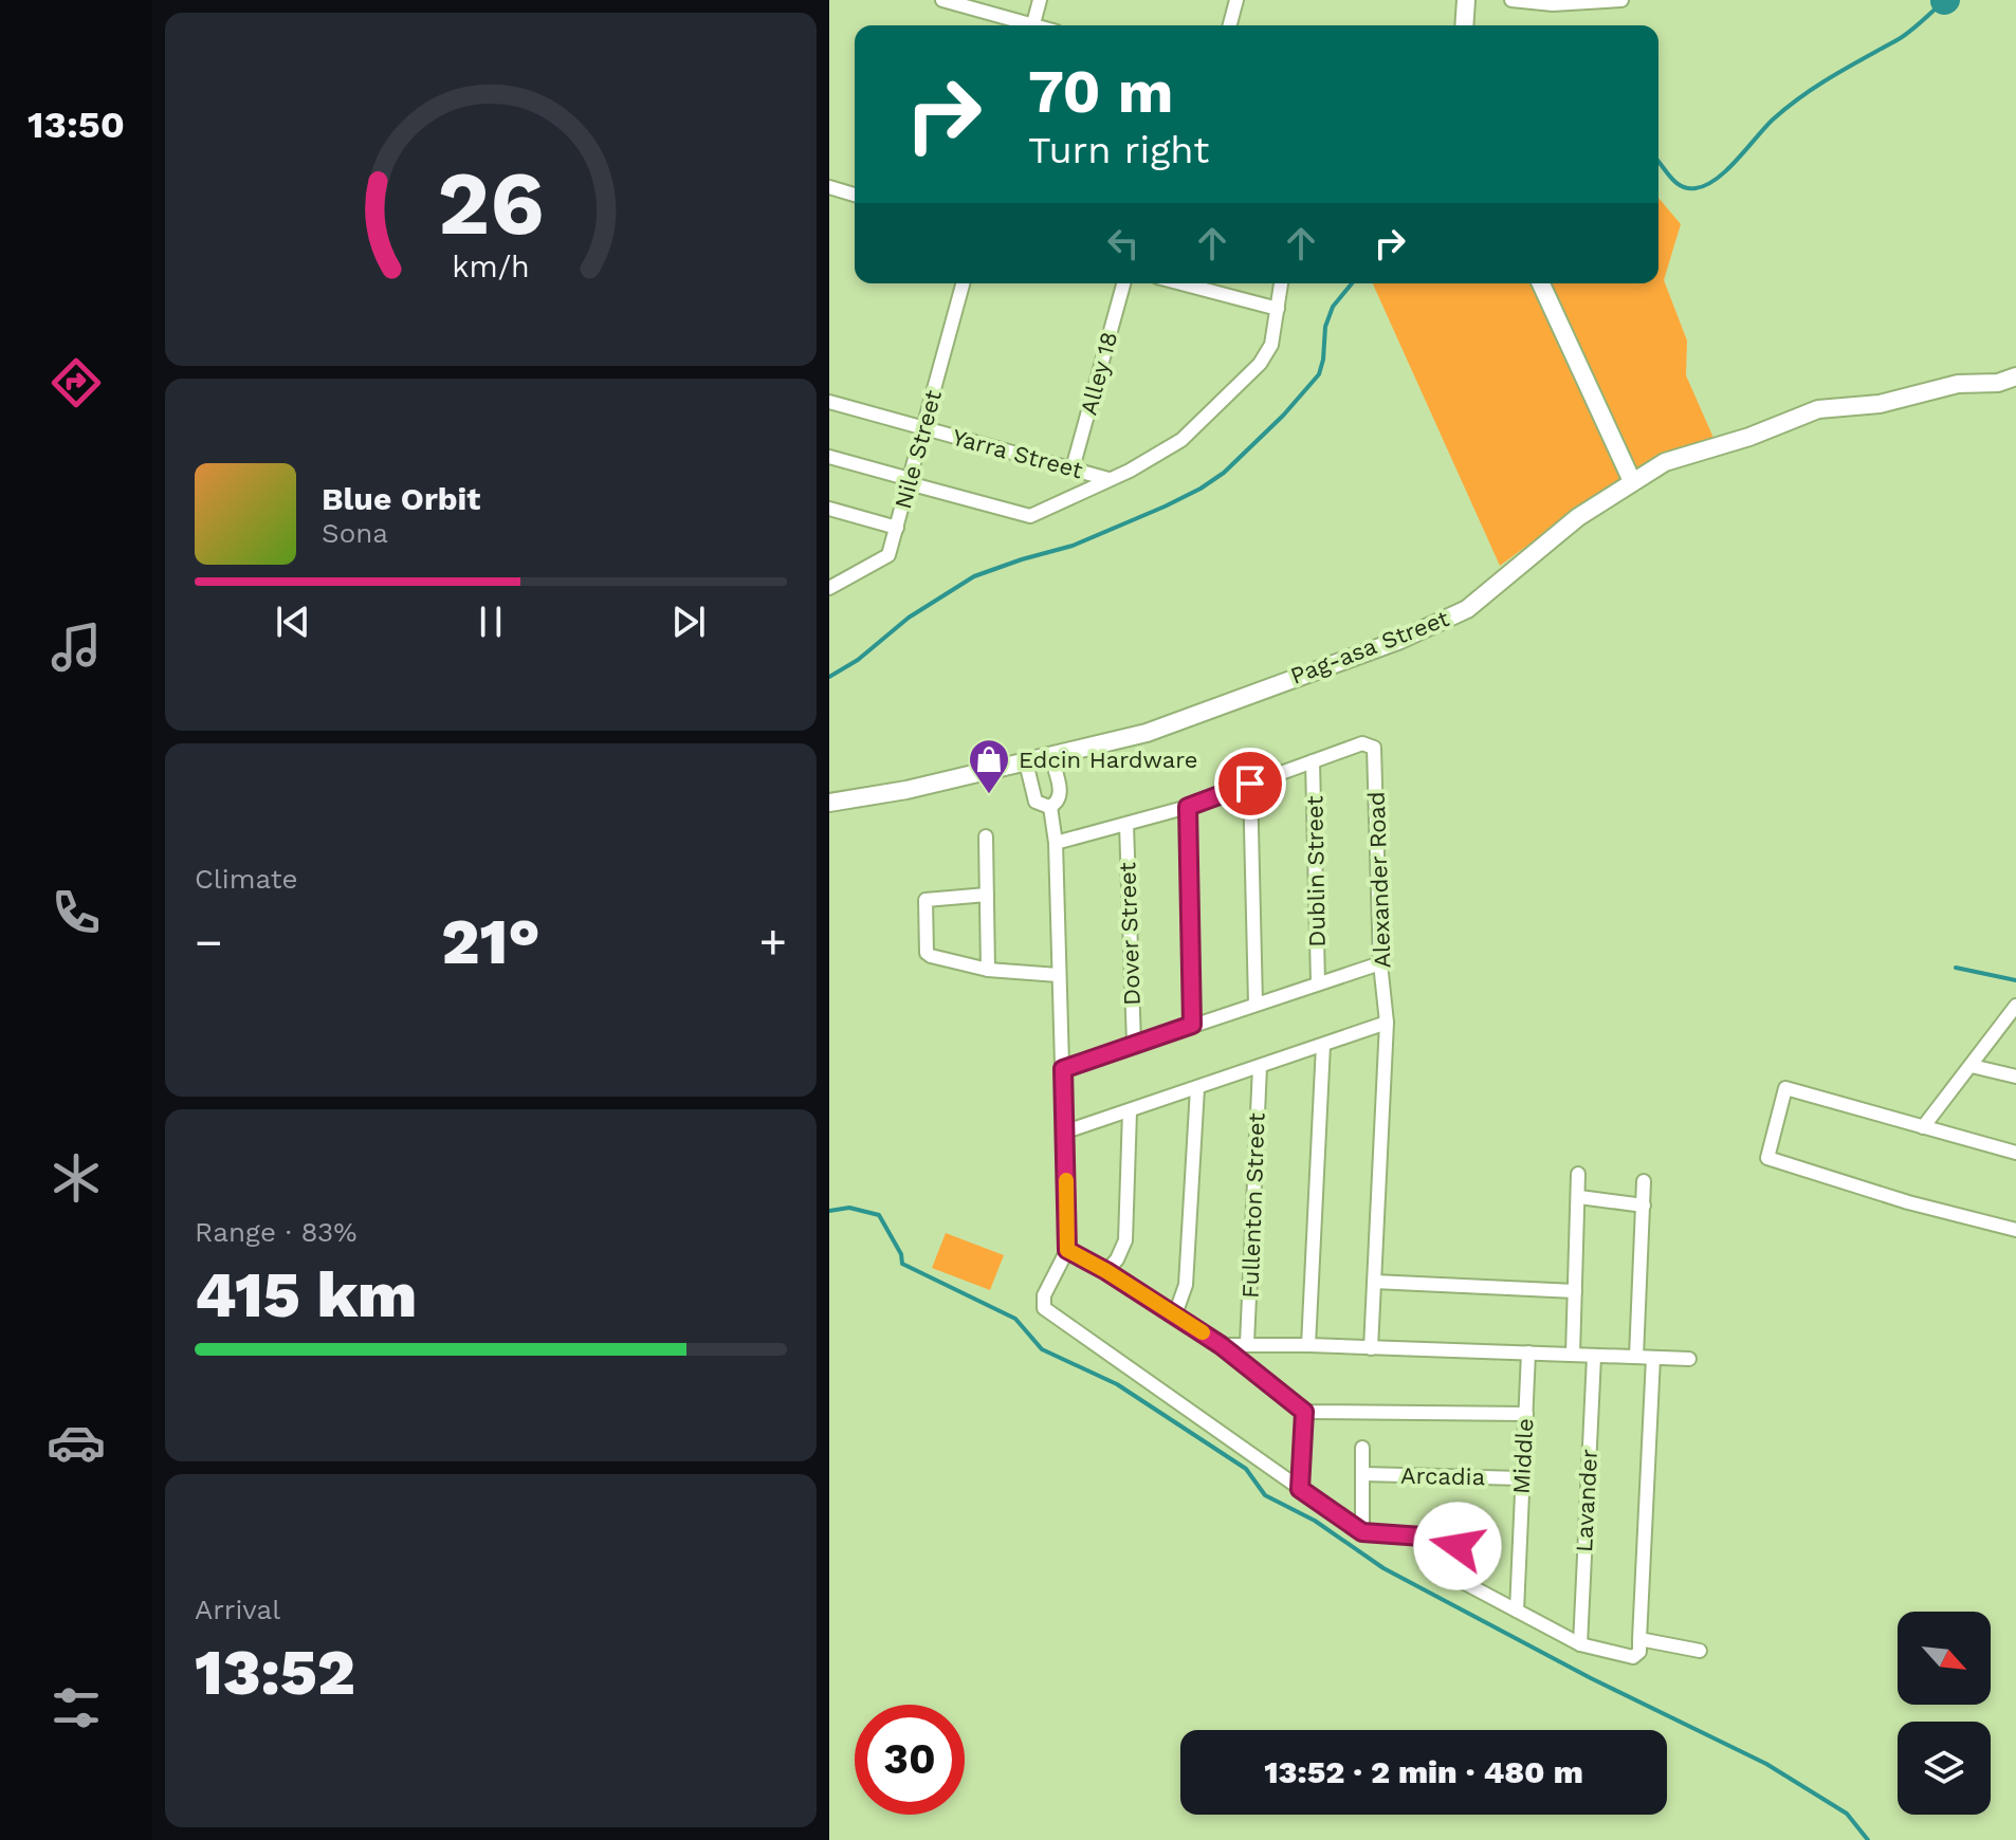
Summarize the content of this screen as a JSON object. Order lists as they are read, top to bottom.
{
  "streets": {
    "street": [
      "Alley 18",
      "Nile Street",
      "Yarra Street",
      "Pag-asa Street",
      "Dublin Street",
      "Alexander Road",
      "Dover Street",
      "Fullenton Street",
      "Middle",
      "Arcadia",
      "Lavander"
    ]
  },
  "crossings": [
    ["Alley 18", "Yarra Street"],
    ["Nile Street", "Yarra Street"],
    ["Dublin Street", "Alexander Road"],
    ["Alexander Road", "Dover Street"],
    ["Middle", "Arcadia"]
  ],
  "places": {
    "shop": ["Edcin Hardware"]
  },
  "north": "bottom right",
  "page": {
    "tabs": "13:50",
    "turn": ["70 m", "Turn right"],
    "song": ["Blue Orbit", "Sona"],
    "tile": [
      "Climate",
      ["Range · 83%", "415 km"],
      ["Arrival", "13:52"]
    ],
    "heat": ["−", "21°", "+"],
    "limit": "30",
    "trip": "13:52 · 2 min · 480 m",
    "gauge": ["26", "km/h"]
  }
}
